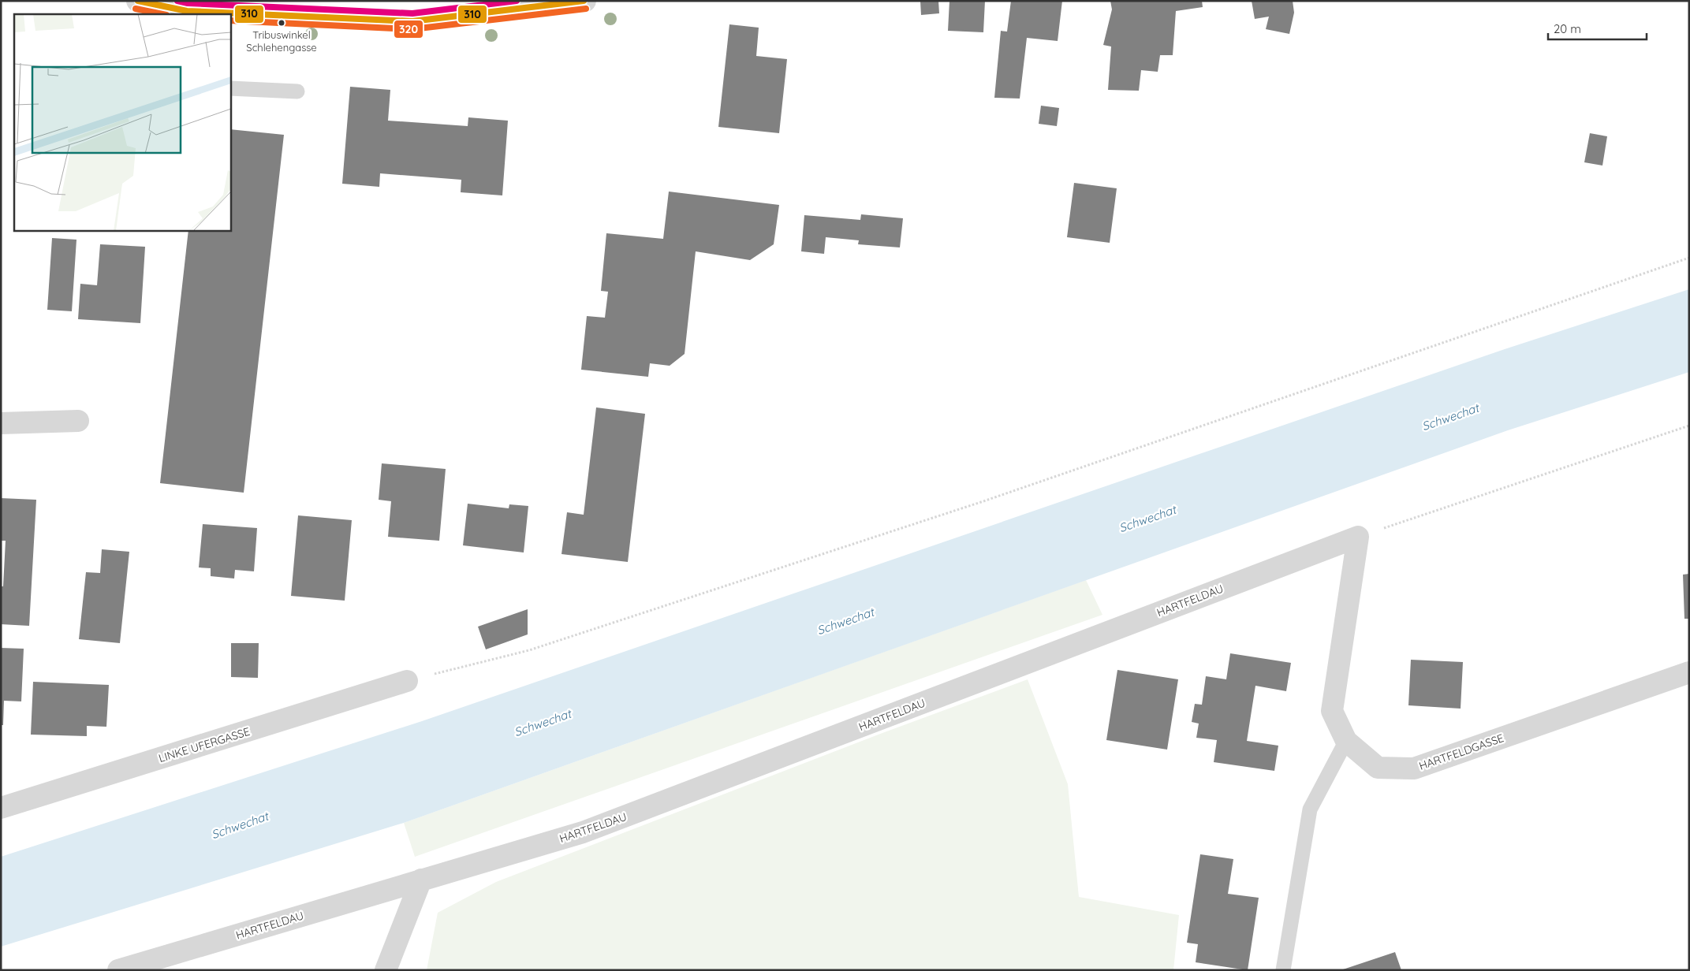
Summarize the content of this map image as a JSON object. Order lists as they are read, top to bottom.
{
  "streets": {
    "street": ["HARTFELDAU", "LINKE UFERGASSE", "HARTFELDGASSE"]
  },
  "crossings": [
    ["HARTFELDAU", "HARTFELDGASSE"]
  ],
  "water": ["Schwechat"],
  "places": ["Tribuswinkel Schlehengasse"],
  "lines": ["transit line 310", "transit line 320"],
  "scale_bar": "20 m"
}
